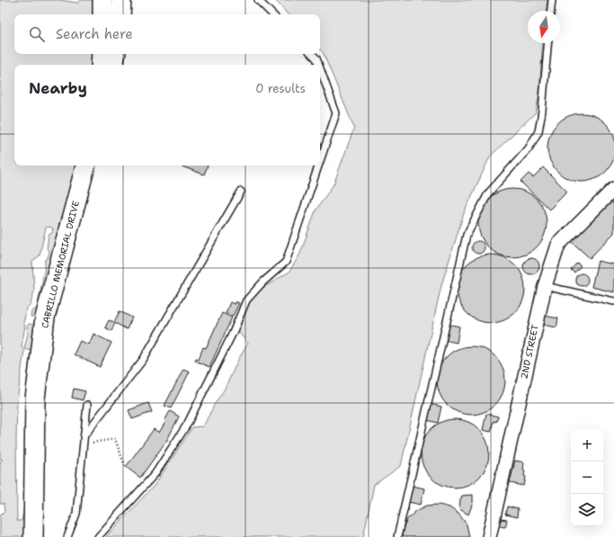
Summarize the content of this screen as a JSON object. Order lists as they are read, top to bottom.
{
  "streets": {
    "main road": ["CABRILLO MEMORIAL DRIVE"],
    "street": ["2ND STREET"]
  },
  "north": "bottom",
  "page": {
    "search": "Search here",
    "heading": ["Nearby", "0 results"],
    "map_buttons": ["+", "−"]
  }
}
